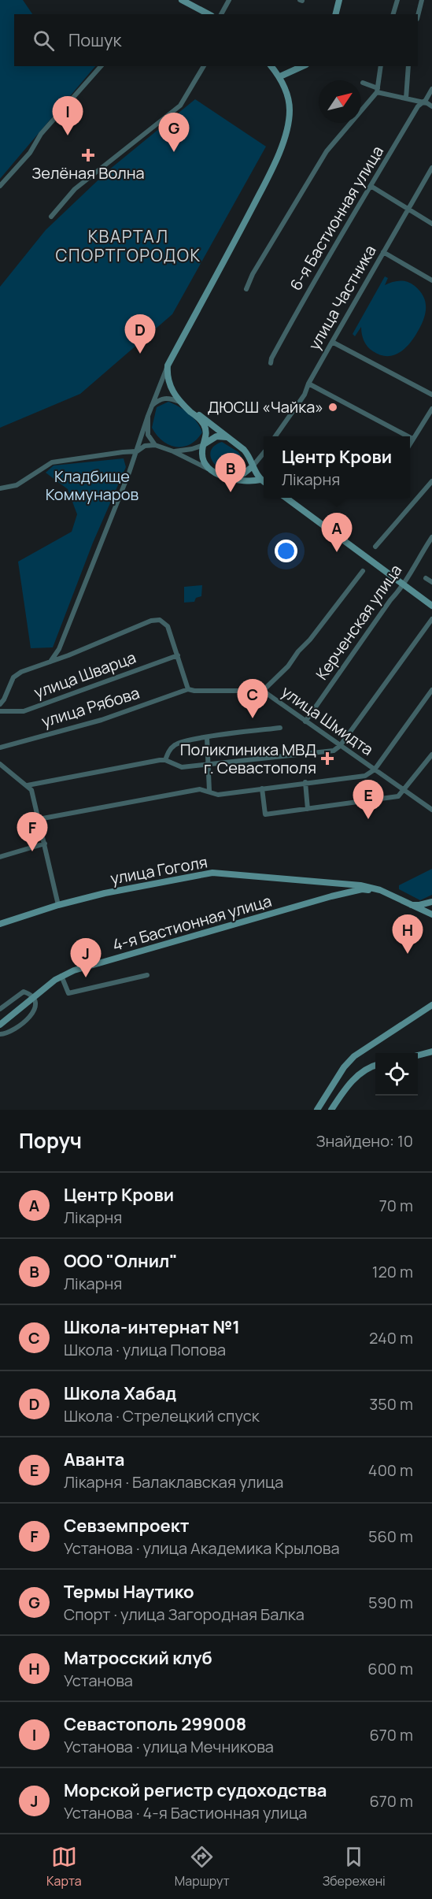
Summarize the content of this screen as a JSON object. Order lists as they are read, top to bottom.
{
  "streets": {
    "main road": ["улица Гоголя", "4-я Бастионная улица"],
    "street": [
      "6-я Бастионная улица",
      "улица Частника",
      "Керченская улица",
      "улица Шварца",
      "улица Рябова",
      "улица Шмидта"
    ]
  },
  "crossings": [
    ["Керченская улица", "улица Шмидта"],
    ["улица Рябова", "улица Шмидта"],
    ["улица Гоголя", "4-я Бастионная улица"]
  ],
  "districts": ["КВАРТАЛ СПОРТГОРОДОК"],
  "parks": ["Кладбище Коммунаров"],
  "places": {
    "health": ["Зелёная Волна", "Поликлиника МВД г. Севастополя"],
    "other": ["ДЮСШ «Чайка»"]
  },
  "north": "top right",
  "page": {
    "search": "Пошук",
    "pins": [
      "I",
      "G",
      "D",
      "B",
      "A",
      "C",
      "E",
      "F",
      "H",
      "J"
    ],
    "popup": ["Центр Крови", "Лікарня"],
    "heading": ["Поруч", "Знайдено: 10"],
    "list": [
      {
        "mark": "A",
        "name": "Центр Крови",
        "note": "Лікарня",
        "value": "70 m"
      },
      {
        "mark": "B",
        "name": "ООО \"Олнил\"",
        "note": "Лікарня",
        "value": "120 m"
      },
      {
        "mark": "C",
        "name": "Школа-интернат №1",
        "note": "Школа · улица Попова",
        "value": "240 m"
      },
      {
        "mark": "D",
        "name": "Школа Хабад",
        "note": "Школа · Стрелецкий спуск",
        "value": "350 m"
      },
      {
        "mark": "E",
        "name": "Аванта",
        "note": "Лікарня · Балаклавская улица",
        "value": "400 m"
      },
      {
        "mark": "F",
        "name": "Севземпроект",
        "note": "Установа · улица Академика Крылова",
        "value": "560 m"
      },
      {
        "mark": "G",
        "name": "Термы Наутико",
        "note": "Спорт · улица Загородная Балка",
        "value": "590 m"
      },
      {
        "mark": "H",
        "name": "Матросский клуб",
        "note": "Установа",
        "value": "600 m"
      },
      {
        "mark": "I",
        "name": "Севастополь 299008",
        "note": "Установа · улица Мечникова",
        "value": "670 m"
      },
      {
        "mark": "J",
        "name": "Морской регистр судоходства",
        "note": "Установа · 4-я Бастионная улица",
        "value": "670 m"
      }
    ],
    "nav": ["Карта", "Маршрут", "Збережені"]
  }
}
